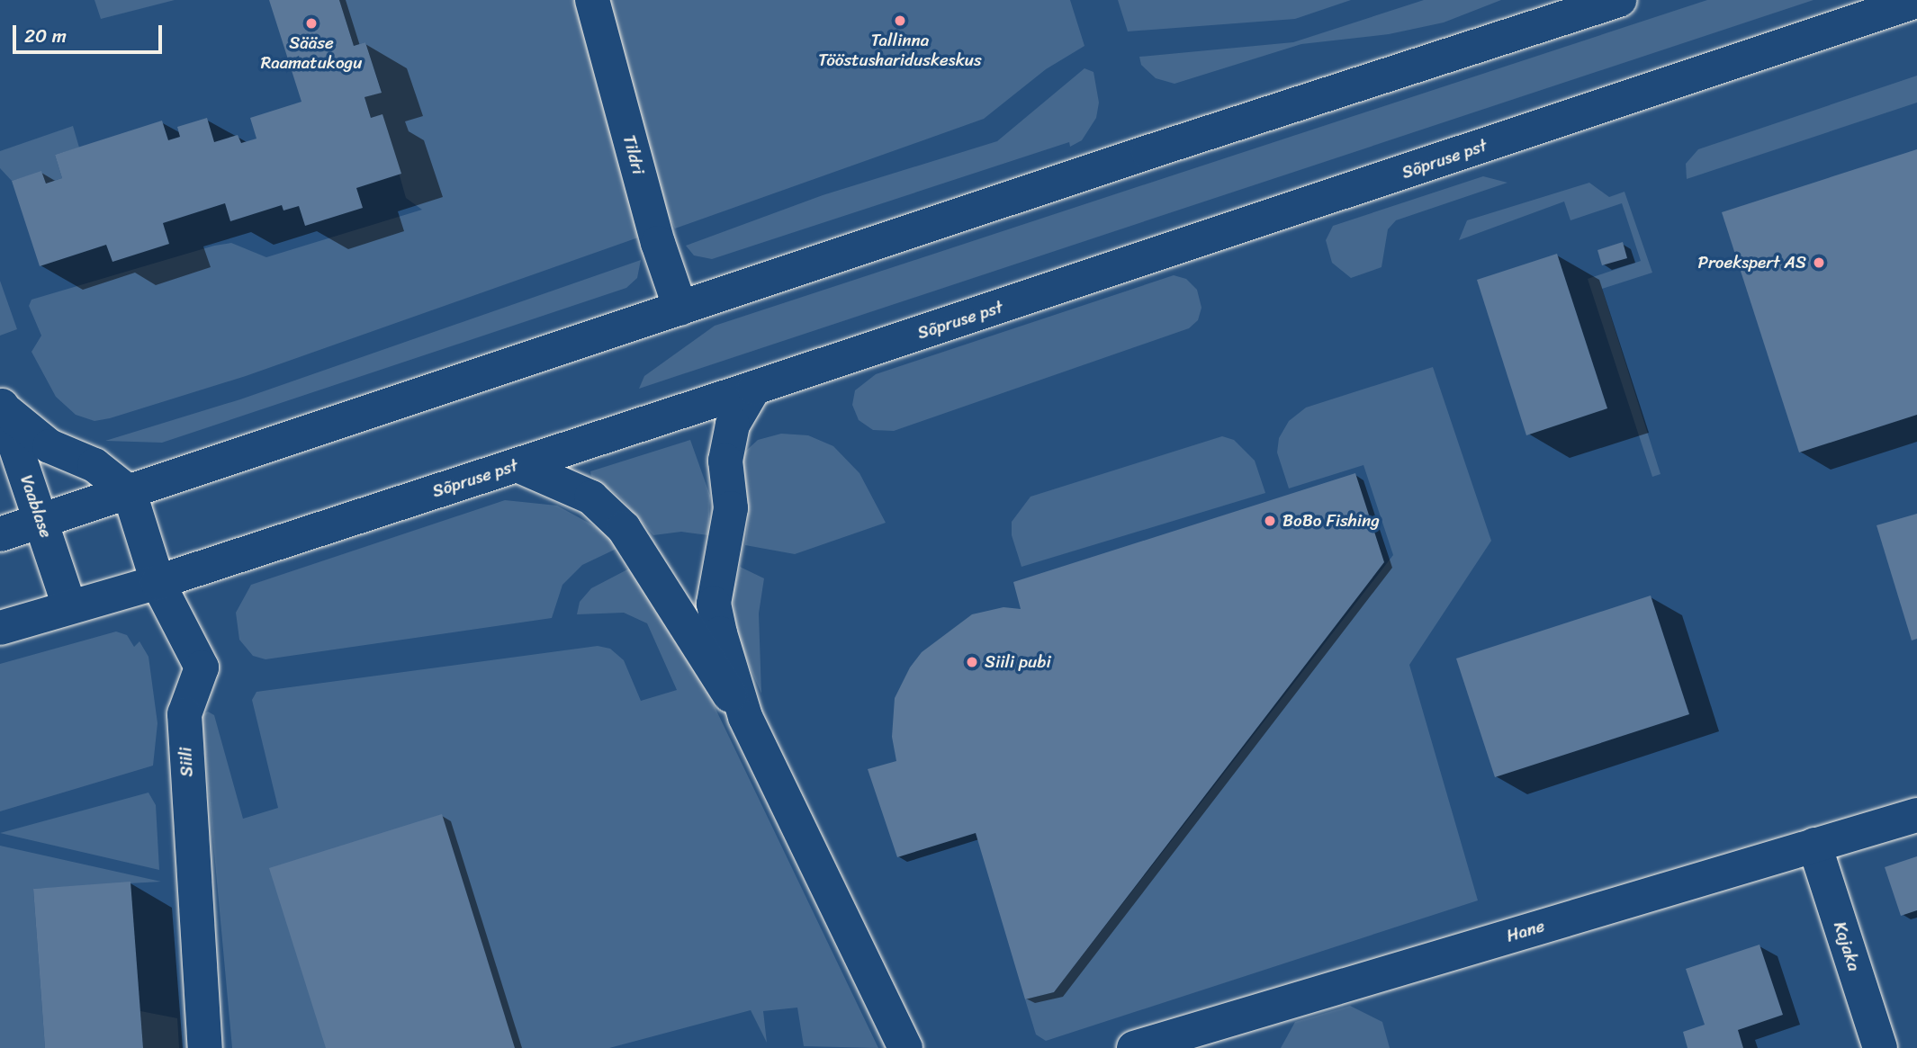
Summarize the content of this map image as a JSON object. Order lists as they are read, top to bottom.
{
  "streets": {
    "main road": [
      "Tildri",
      "Sõpruse pst",
      "Vaablase",
      "Siili",
      "Hane",
      "Kajaka"
    ]
  },
  "crossings": [
    ["Sõpruse pst", "Vaablase"],
    ["Sõpruse pst", "Siili"],
    ["Vaablase", "Siili"],
    ["Hane", "Kajaka"]
  ],
  "places": [
    "Tallinna Tööstushariduskeskus",
    "Sääse Raamatukogu",
    "Proekspert AS",
    "BoBo Fishing",
    "Siili pubi"
  ],
  "scale_bar": "20 m"
}
